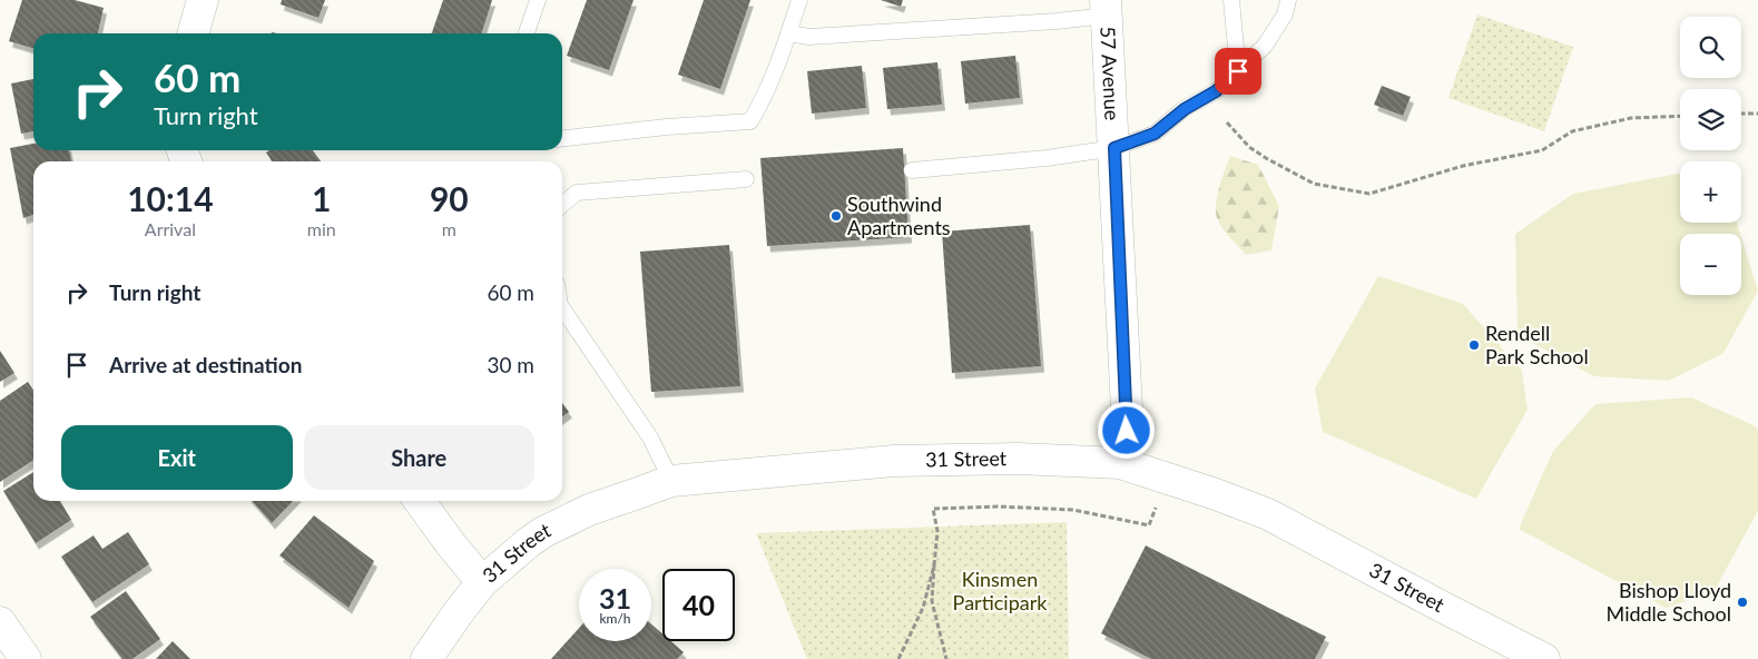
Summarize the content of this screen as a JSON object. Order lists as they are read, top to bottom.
{
  "streets": {
    "street": ["57 Avenue", "31 Street"]
  },
  "crossings": [
    ["57 Avenue", "31 Street"]
  ],
  "parks": ["Kinsmen Participark"],
  "places": ["Southwind Apartments", "Rendell Park School", "Bishop Lloyd Middle School"],
  "page": {
    "map_buttons": ["+", "−"],
    "turn": ["60 m", "Turn right"],
    "eta": [
      "10:14",
      "Arrival",
      "1",
      "min",
      "90",
      "m"
    ],
    "list": [
      {
        "name": "Turn right",
        "value": "60 m"
      },
      {
        "name": "Arrive at destination",
        "value": "30 m"
      }
    ],
    "buttons": ["Exit", "Share"],
    "speed": "31 km/h",
    "limit": "40"
  }
}
